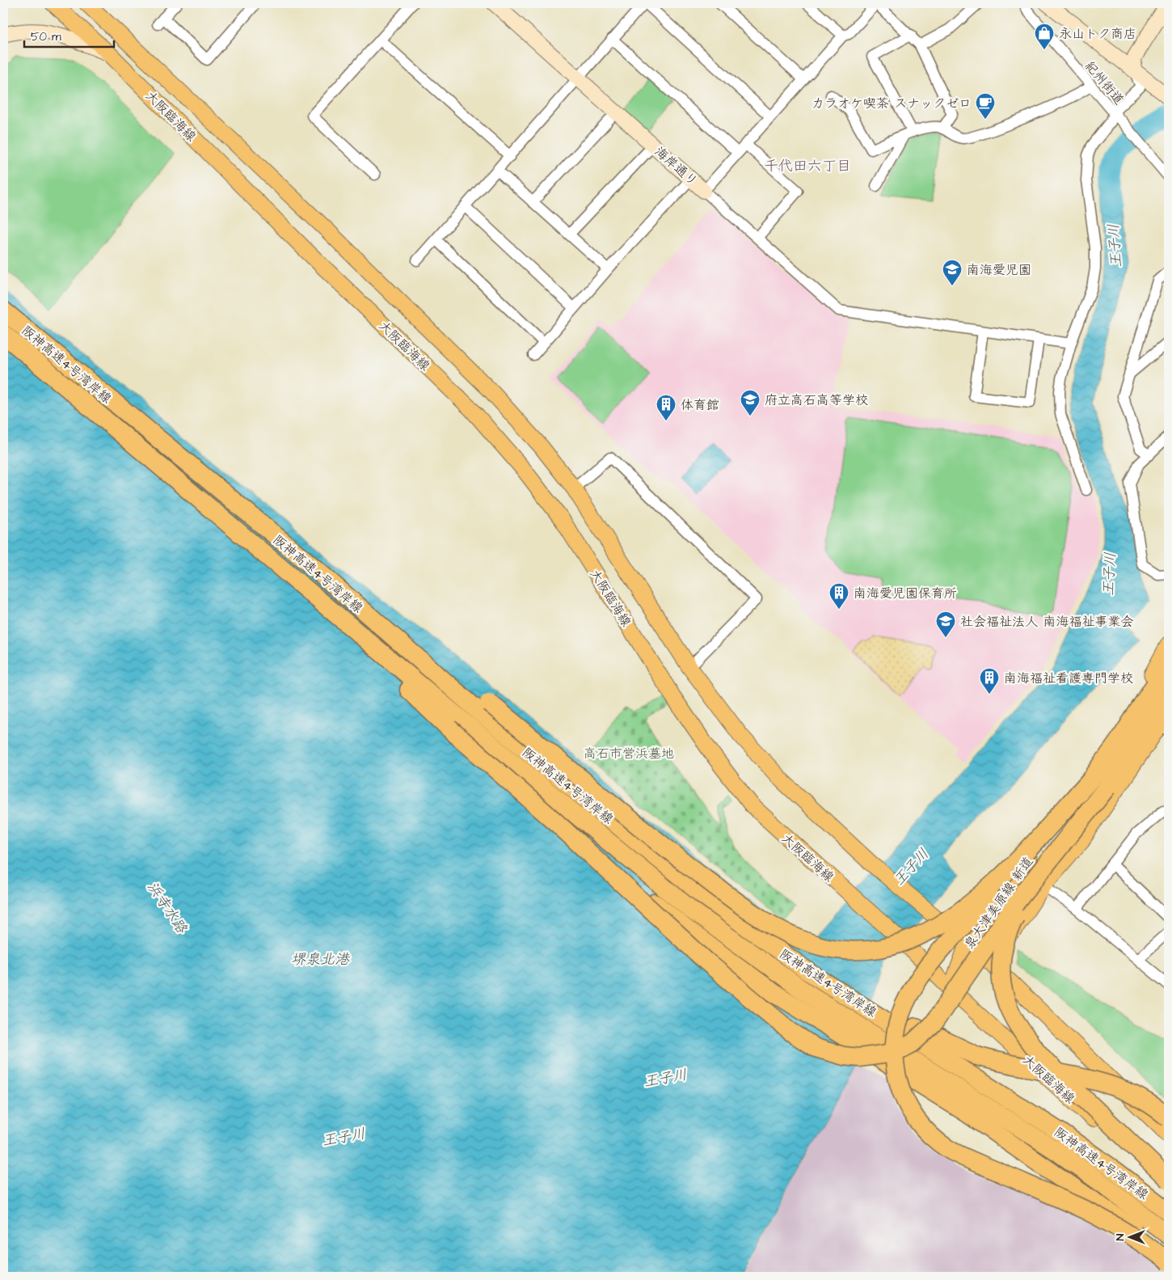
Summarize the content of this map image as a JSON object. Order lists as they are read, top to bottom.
{
  "streets": {
    "highway": ["阪神高速4号湾岸線"],
    "main road": ["大阪臨海線", "泉大津美原線 新道"],
    "street": ["紀州街道", "海岸通り"]
  },
  "crossings": [
    ["大阪臨海線", "泉大津美原線 新道"]
  ],
  "districts": ["千代田六丁目"],
  "water": ["王子川", "浜寺水路", "堺泉北港"],
  "parks": ["高石市営浜墓地"],
  "places": {
    "shop": ["永山トク商店"],
    "cafe": ["カラオケ喫茶 スナックゼロ"],
    "school or university": ["南海愛児園", "府立高石高等学校", "社会福祉法人 南海福祉事業会"],
    "building": ["体育館", "南海愛児園保育所", "南海福祉看護専門学校"]
  },
  "scale_bar": "50 m",
  "north": "left"
}
